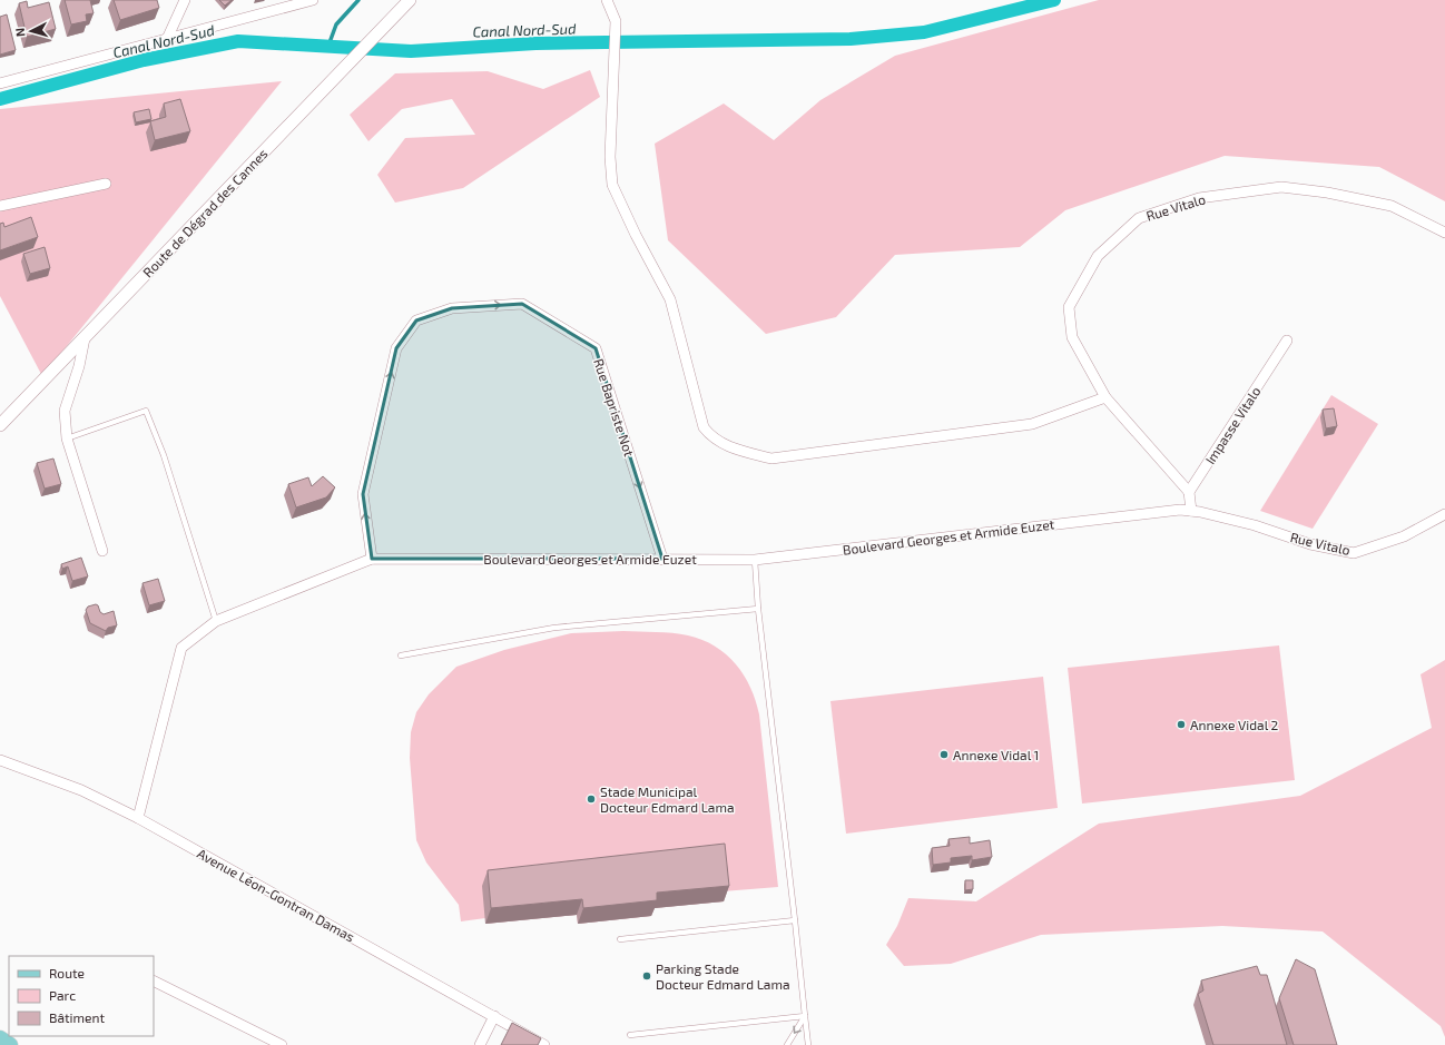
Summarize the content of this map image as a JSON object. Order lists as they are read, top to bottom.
{
  "streets": {
    "street": [
      "Rue Vitalo",
      "Route de Dégrad des Cannes",
      "Rue Bapriste Not",
      "Impasse Vitalo",
      "Boulevard Georges et Armide Euzet",
      "Avenue Léon-Gontran Damas"
    ]
  },
  "crossings": [
    ["Rue Vitalo", "Impasse Vitalo"],
    ["Rue Vitalo", "Boulevard Georges et Armide Euzet"],
    ["Rue Bapriste Not", "Boulevard Georges et Armide Euzet"],
    ["Boulevard Georges et Armide Euzet", "Avenue Léon-Gontran Damas"]
  ],
  "water": ["Canal Nord-Sud"],
  "places": [
    "Annexe Vidal 2",
    "Annexe Vidal 1",
    "Stade Municipal Docteur Edmard Lama",
    "Parking Stade Docteur Edmard Lama"
  ],
  "legend": ["Route", "Parc", "Bâtiment"],
  "north": "left"
}
